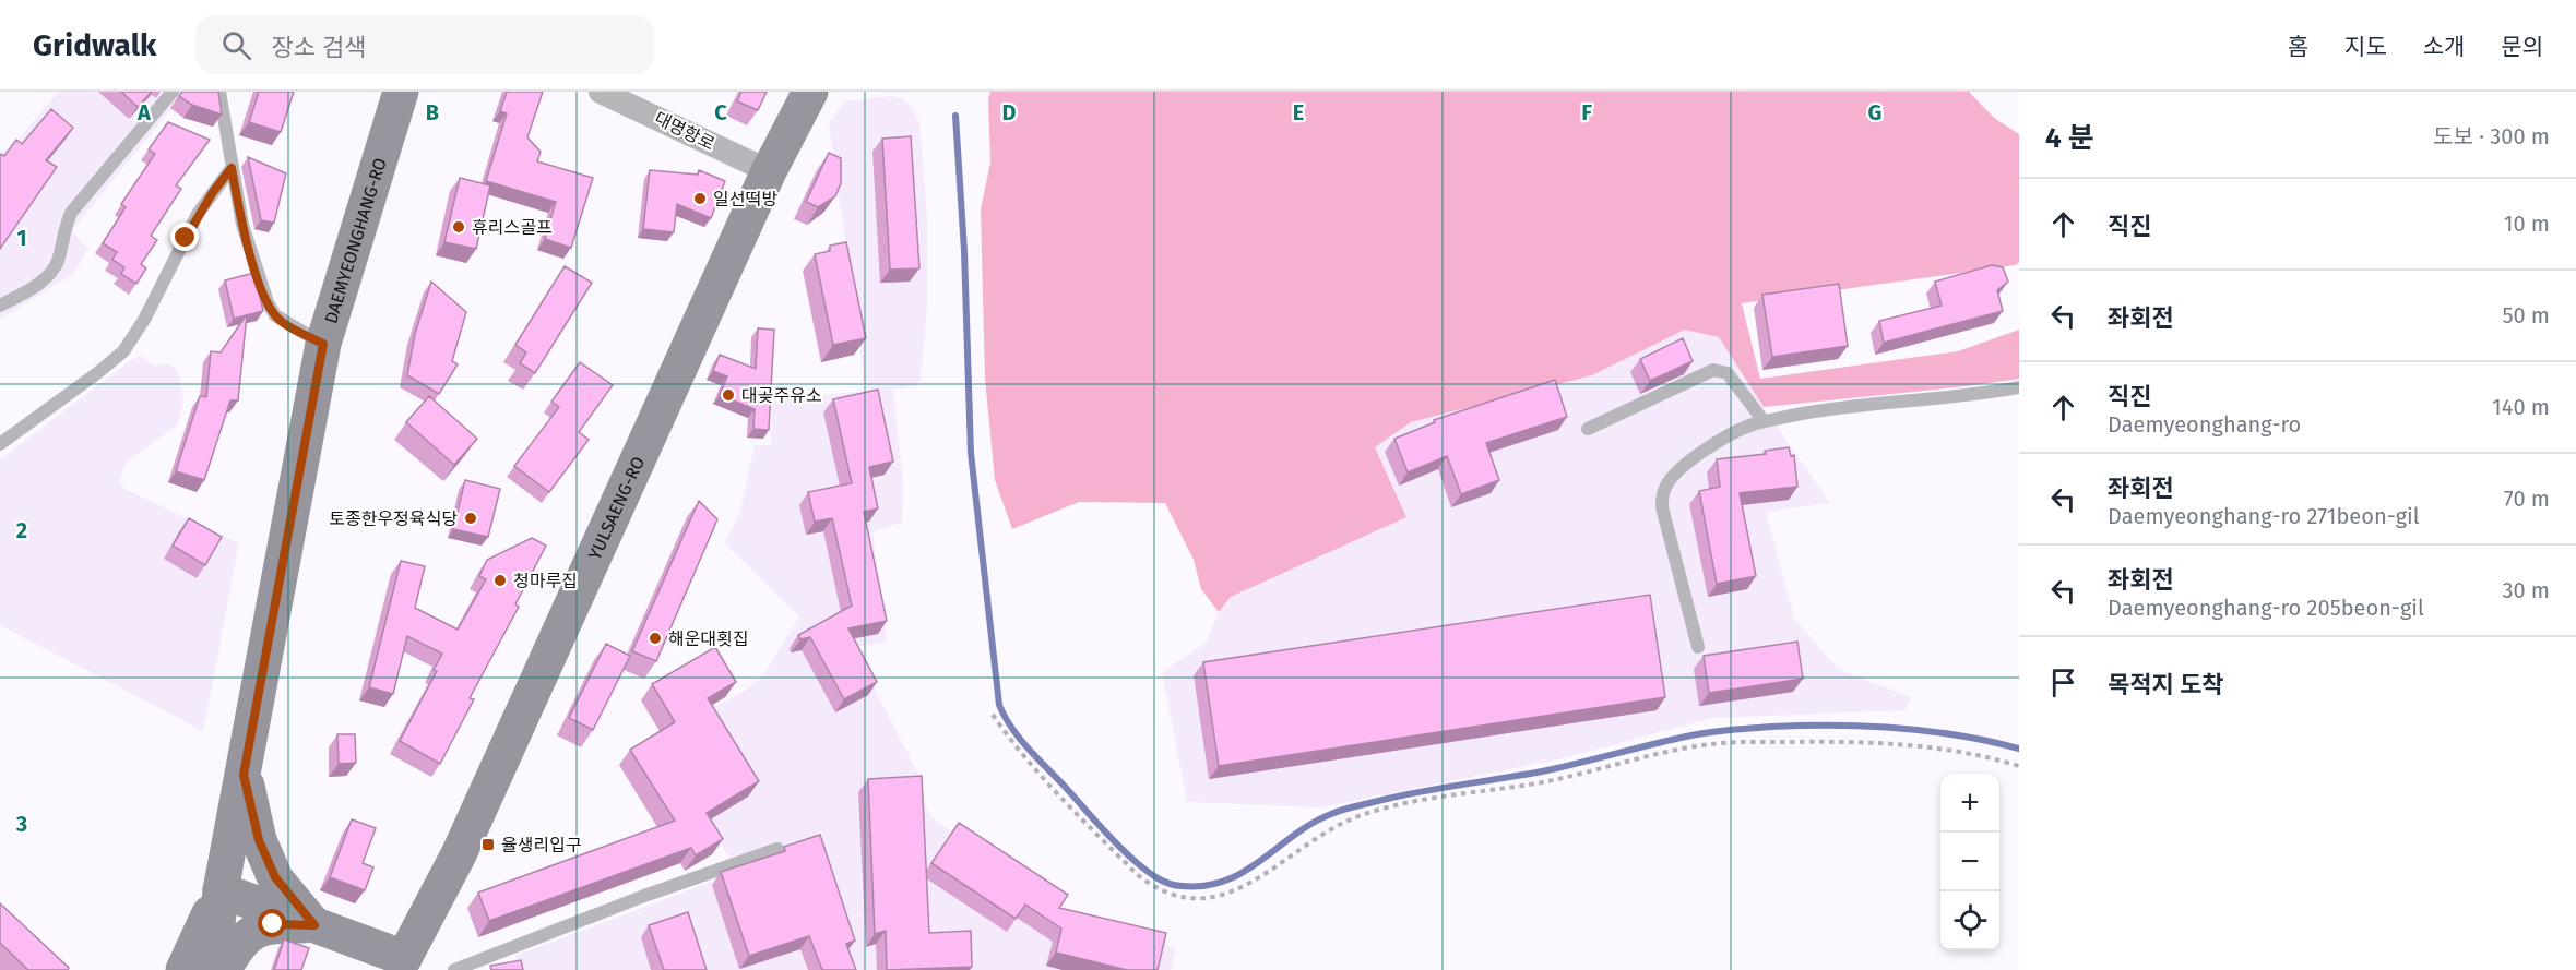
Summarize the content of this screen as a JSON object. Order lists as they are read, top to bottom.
{
  "streets": {
    "street": ["대명항로", "DAEMYEONGHANG-RO", "YULSAENG-RO"]
  },
  "crossings": [
    ["대명항로", "YULSAENG-RO"]
  ],
  "places": {
    "other": [
      "일선떡방",
      "휴리스골프",
      "대곶주유소",
      "토종한우정육식당",
      "청마루집",
      "해운대횟집"
    ],
    "transit": ["율생리입구"]
  },
  "page": {
    "header": "Gridwalk",
    "search": "장소 검색",
    "nav": [
      "홈",
      "지도",
      "소개",
      "문의"
    ],
    "heading": ["4 분", "도보 · 300 m"],
    "list": [
      ["직진", "10 m"],
      ["좌회전", "50 m"],
      ["직진", "Daemyeonghang-ro", "140 m"],
      ["좌회전", "Daemyeonghang-ro 271beon-gil", "70 m"],
      ["좌회전", "Daemyeonghang-ro 205beon-gil", "30 m"],
      "목적지 도착"
    ],
    "map_buttons": ["+", "−"]
  },
  "grid": {
    "columns": [
      "A",
      "B",
      "C",
      "D",
      "E",
      "F",
      "G"
    ],
    "rows": ["1", "2", "3"]
  }
}
